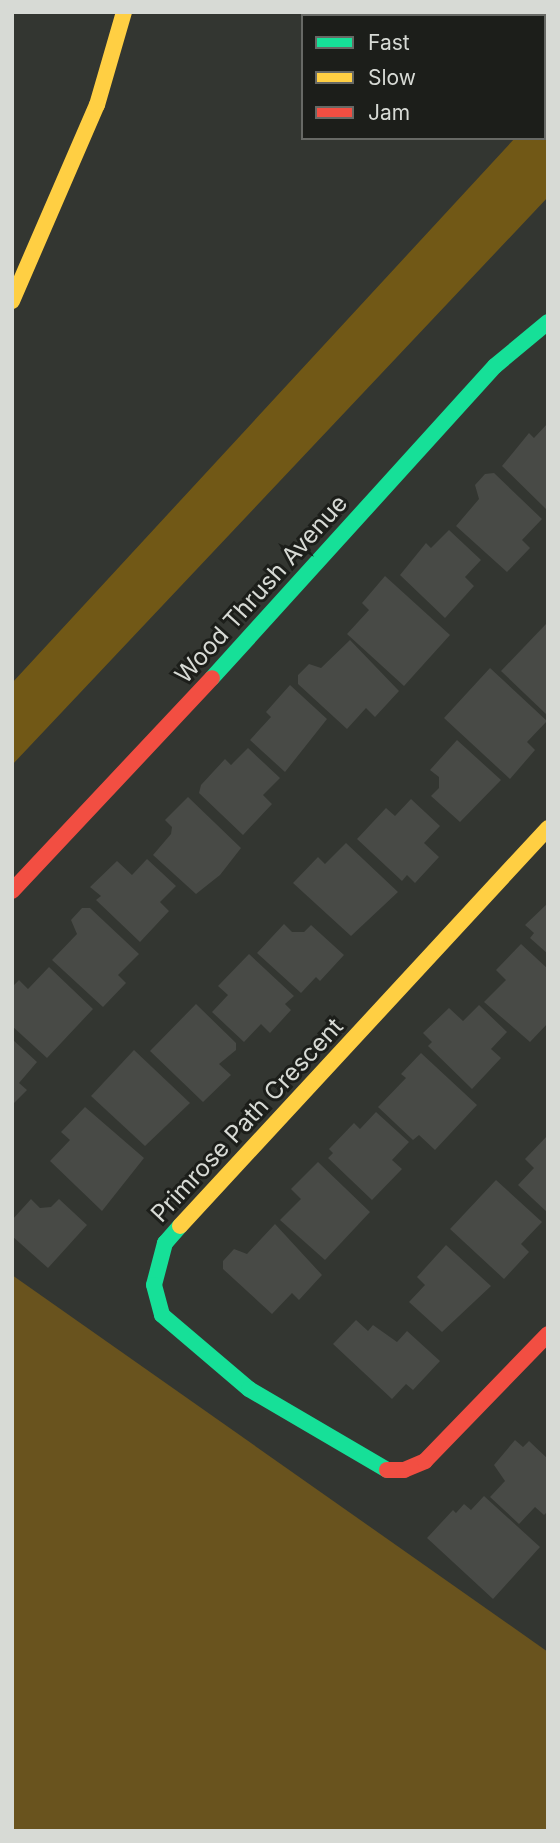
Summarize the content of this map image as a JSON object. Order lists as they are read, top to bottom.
{
  "streets": {
    "street": ["Wood Thrush Avenue", "Primrose Path Crescent"]
  },
  "legend": ["Fast", "Slow", "Jam"]
}
